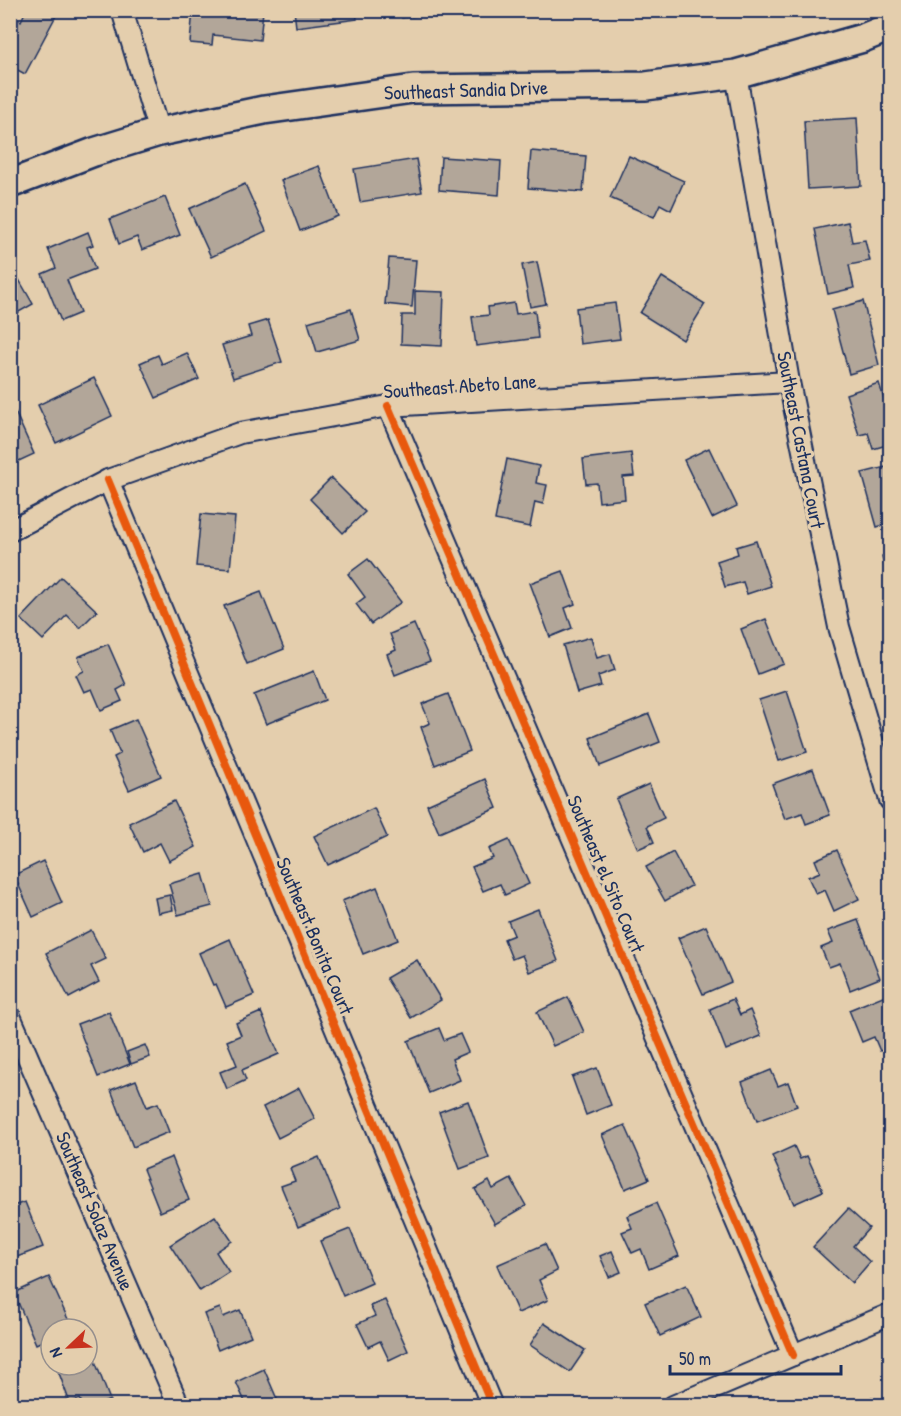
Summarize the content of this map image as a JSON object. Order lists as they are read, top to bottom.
{
  "streets": {
    "street": [
      "Southeast Sandia Drive",
      "Southeast Abeto Lane",
      "Southeast Castana Court",
      "Southeast el Sito Court",
      "Southeast Bonita Court",
      "Southeast Solaz Avenue"
    ]
  },
  "crossings": [
    ["Southeast Sandia Drive", "Southeast Castana Court"],
    ["Southeast Abeto Lane", "Southeast Castana Court"],
    ["Southeast Abeto Lane", "Southeast el Sito Court"],
    ["Southeast Abeto Lane", "Southeast Bonita Court"]
  ],
  "scale_bar": "50 m",
  "north": "bottom left"
}
